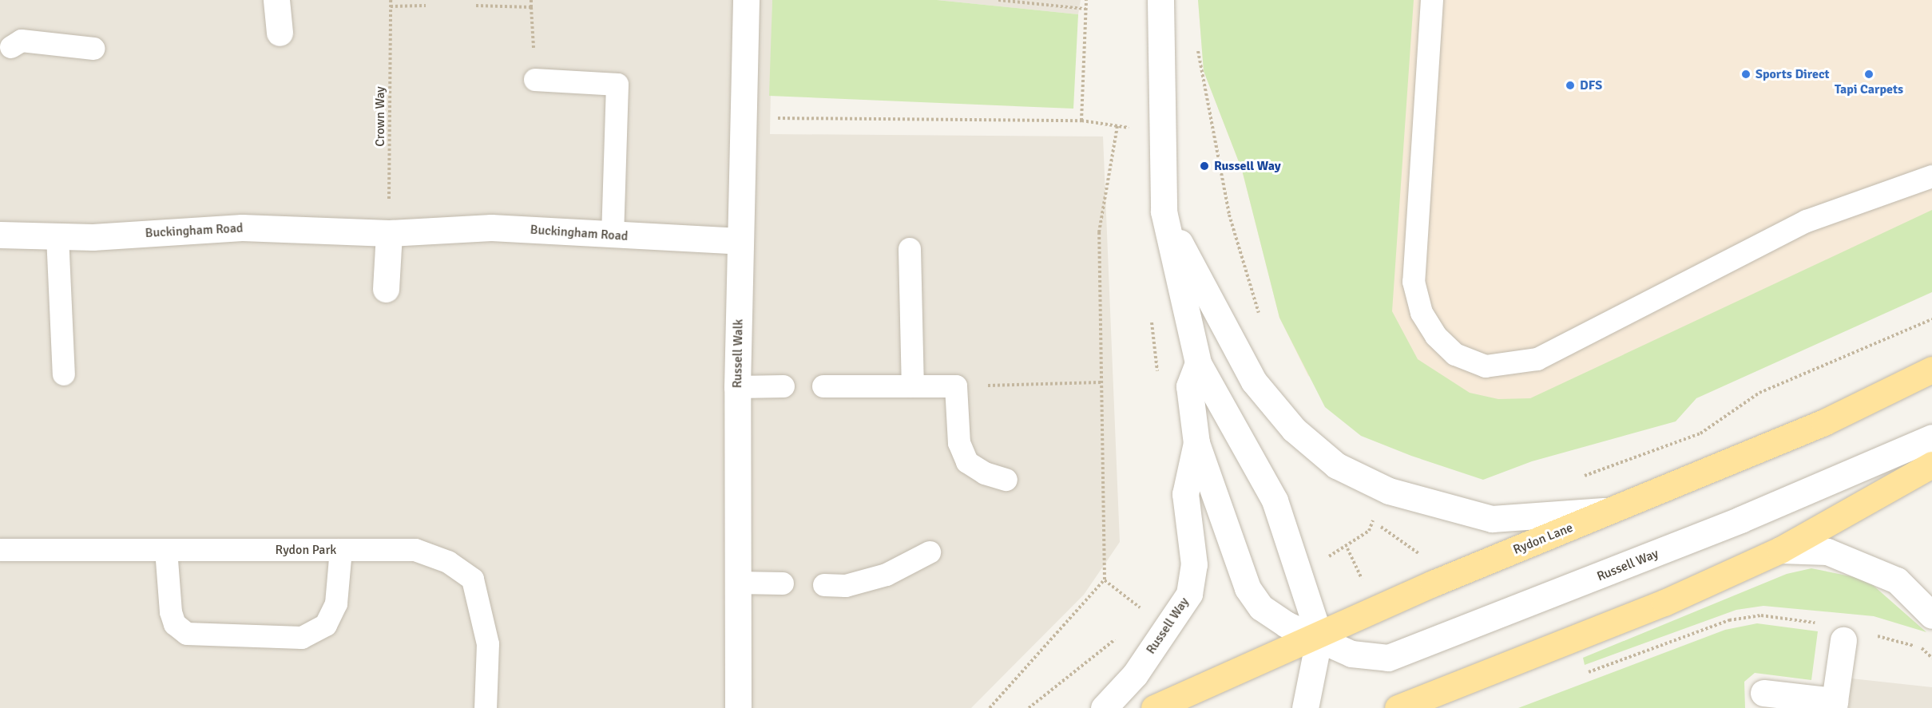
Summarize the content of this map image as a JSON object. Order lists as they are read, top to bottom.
{
  "streets": {
    "main road": ["Rydon Lane"],
    "street": ["Buckingham Road", "Russell Walk", "Russell Way"],
    "lane": ["Rydon Park"],
    "path": ["Crown Way"]
  },
  "crossings": [
    ["Crown Way", "Buckingham Road"],
    ["Buckingham Road", "Russell Walk"],
    ["Rydon Lane", "Russell Way"]
  ],
  "places": [
    "Sports Direct",
    "Tapi Carpets",
    "DFS",
    "Russell Way"
  ]
}
